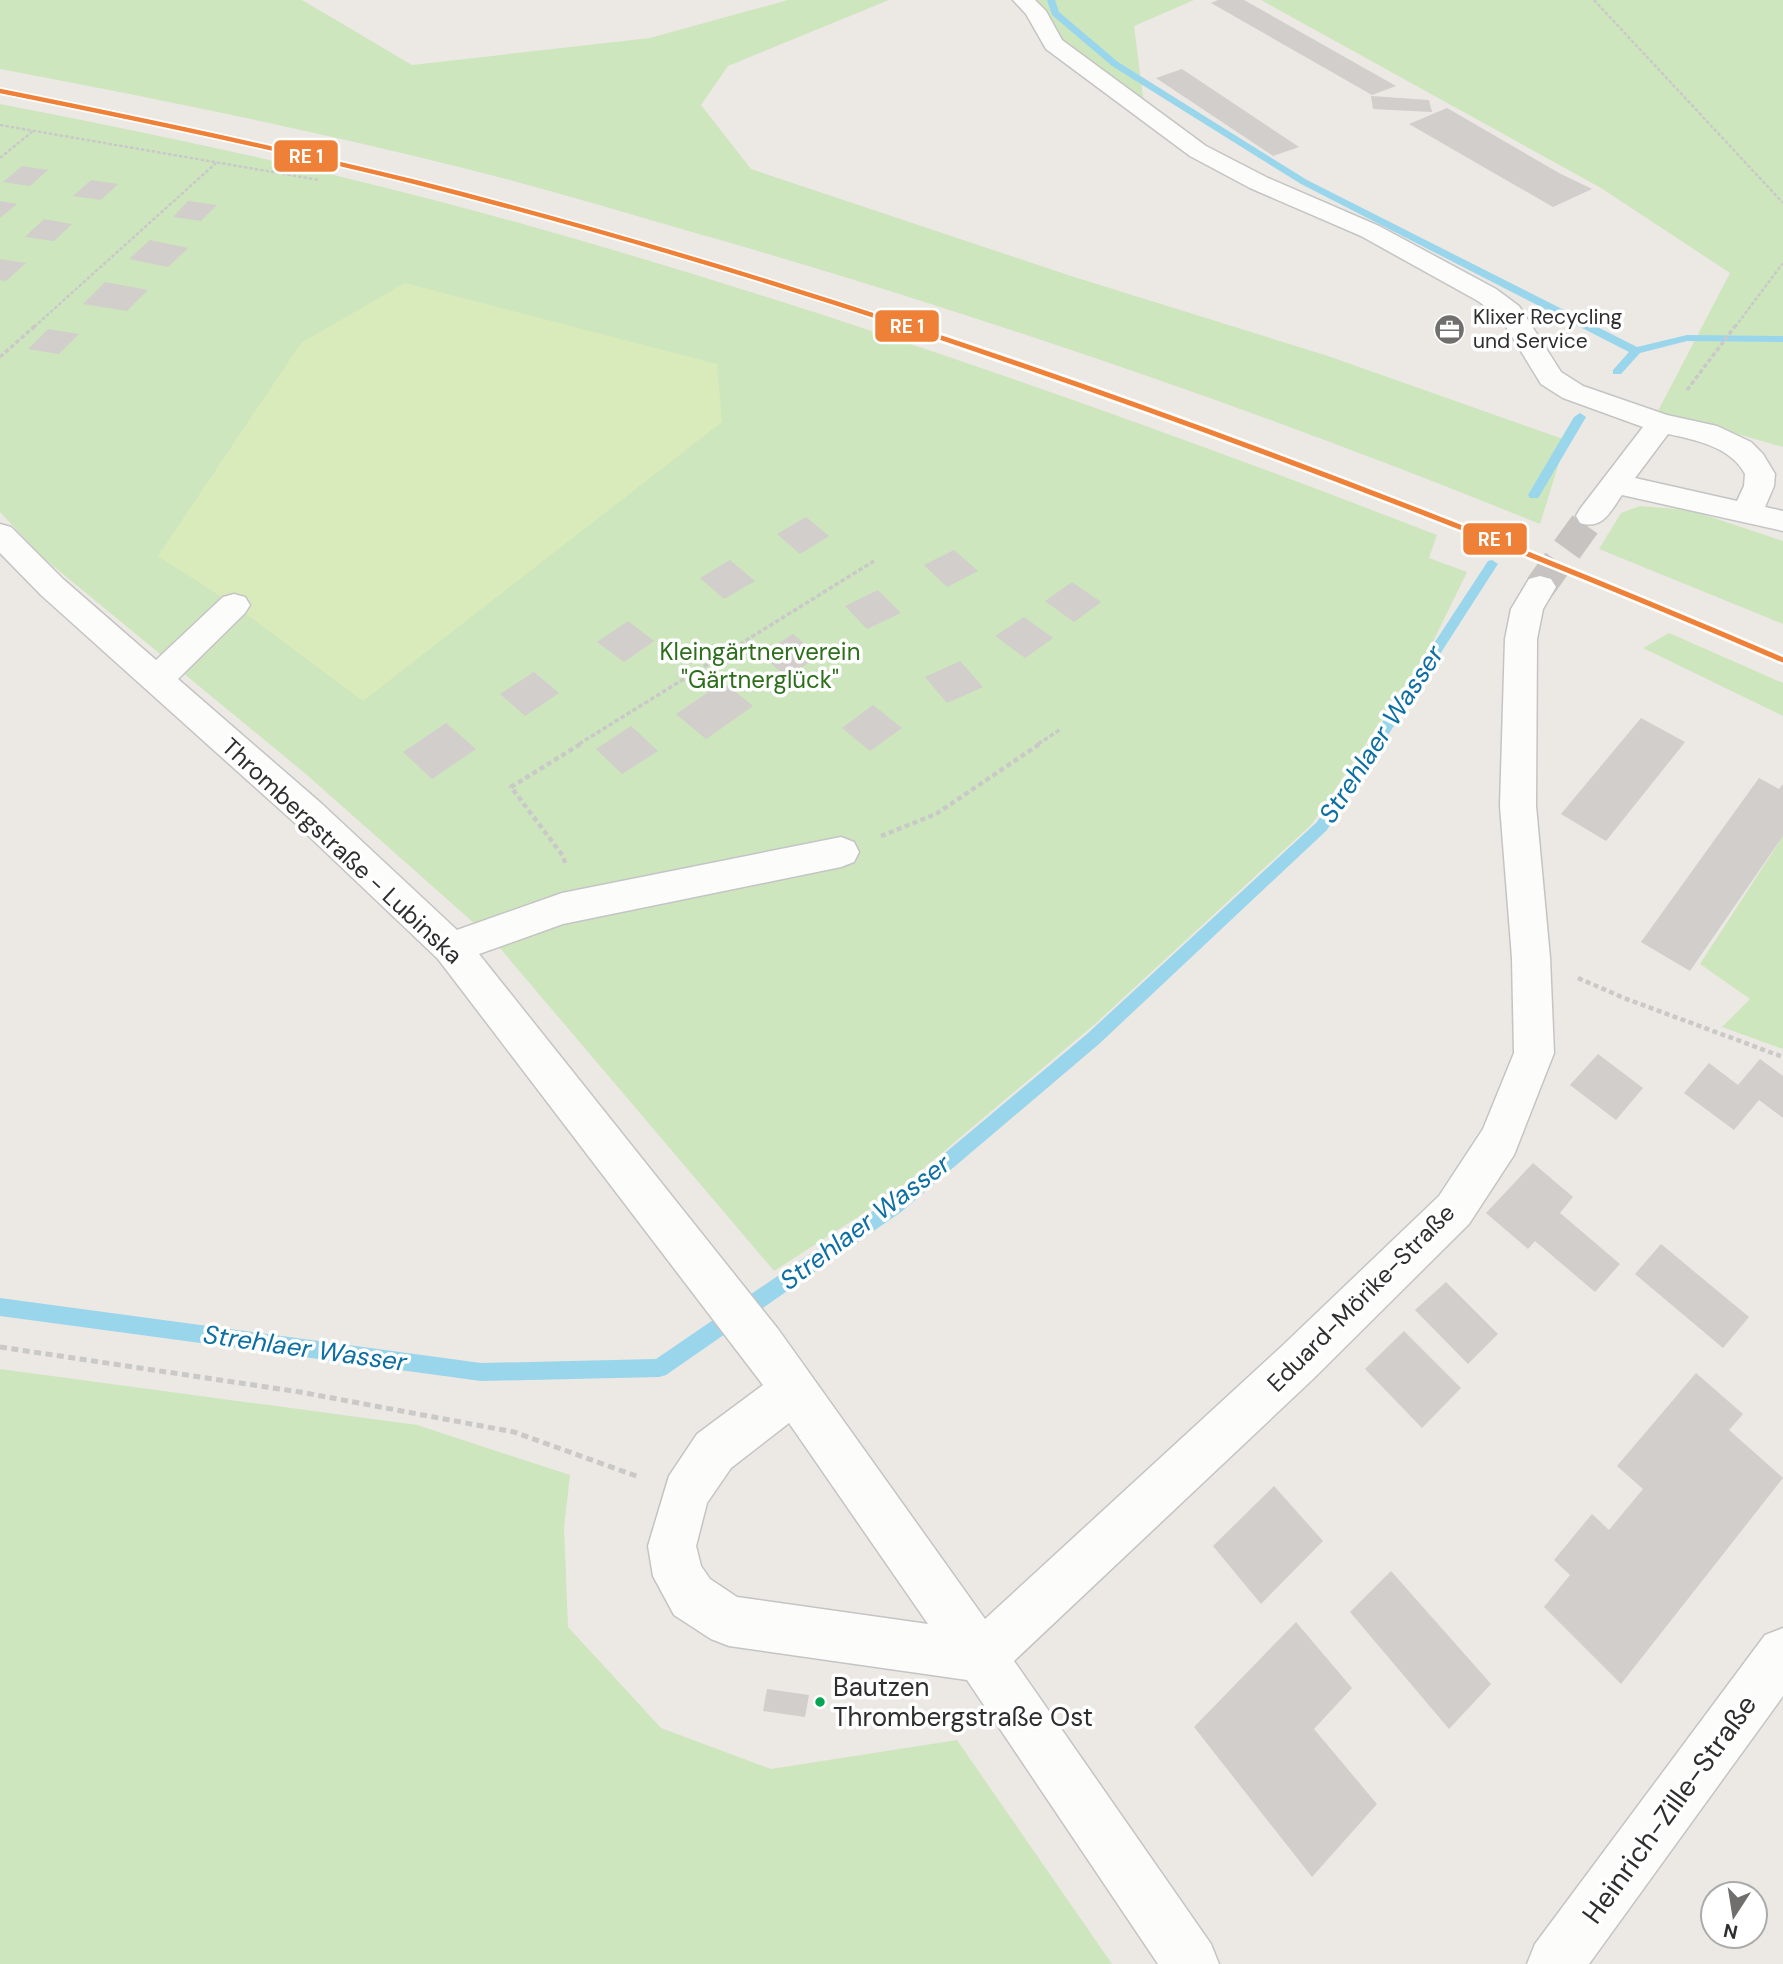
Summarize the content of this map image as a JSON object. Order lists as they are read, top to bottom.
{
  "streets": {
    "street": ["Thrombergstraße - Lubinska", "Eduard-Mörike-Straße", "Heinrich-Zille-Straße"]
  },
  "water": ["Strehlaer Wasser"],
  "parks": ["Kleingärtnerverein \"Gärtnerglück\""],
  "places": {
    "office": ["Klixer Recycling und Service"],
    "other": ["Bautzen Thrombergstraße Ost"]
  },
  "north": "bottom"
}
